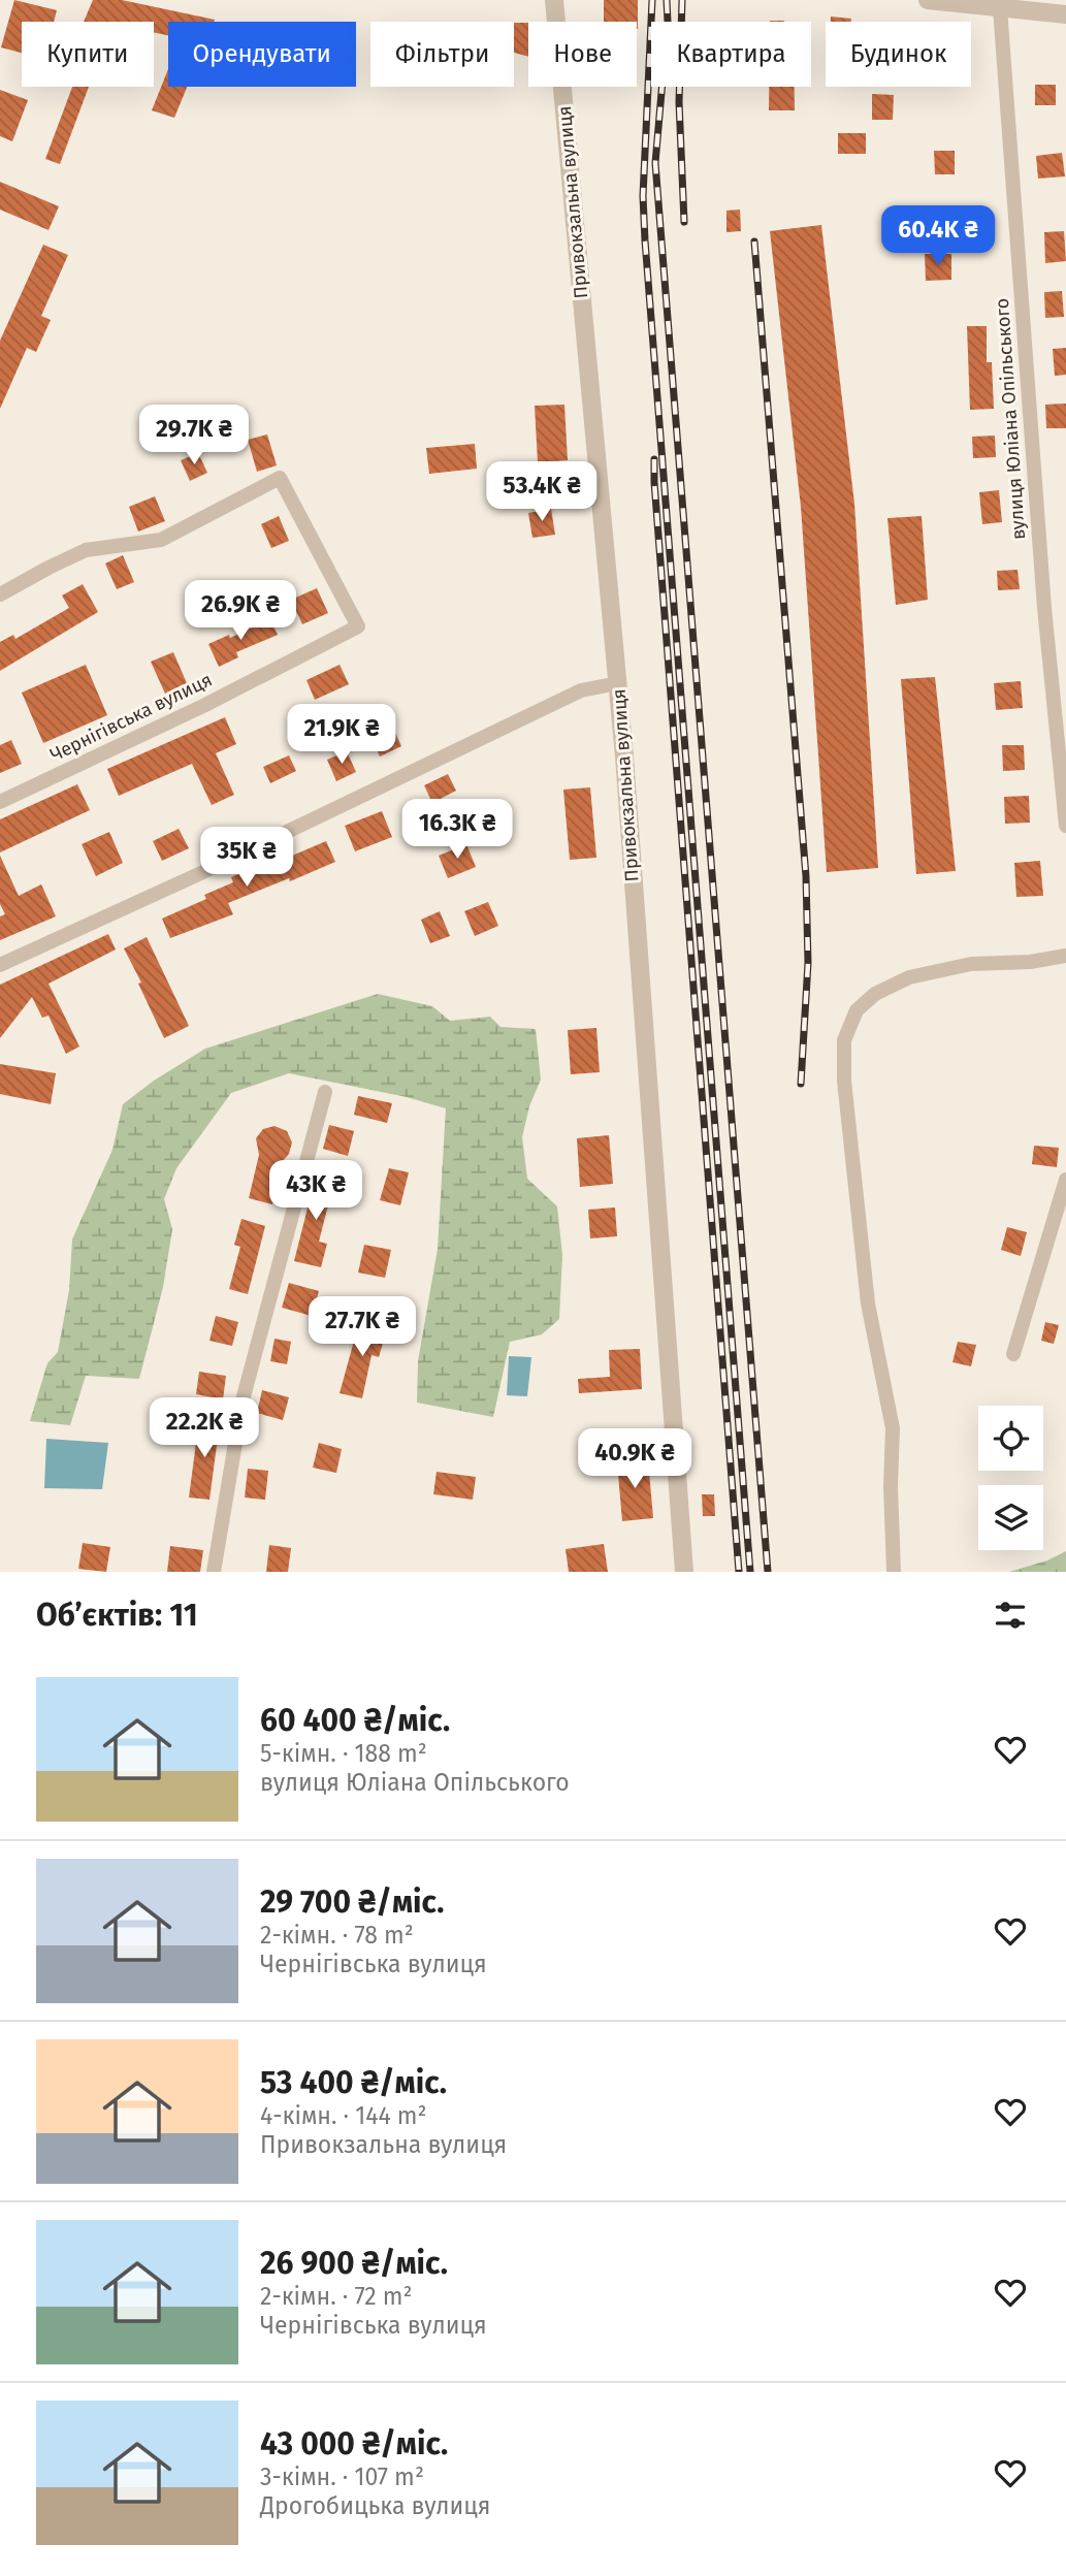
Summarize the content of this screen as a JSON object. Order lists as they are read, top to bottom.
{
  "streets": {
    "street": ["Привокзальна вулиця", "вулиця Юліана Опільського", "Чернігівська вулиця"]
  },
  "page": {
    "chip": [
      "Купити",
      "Орендувати",
      "Фільтри",
      "Нове",
      "Квартира",
      "Будинок"
    ],
    "price": [
      "60.4K ₴",
      "29.7K ₴",
      "53.4K ₴",
      "26.9K ₴",
      "21.9K ₴",
      "16.3K ₴",
      "35K ₴",
      "43K ₴",
      "27.7K ₴",
      "22.2K ₴",
      "40.9K ₴"
    ],
    "heading": "Об’єктів: 11",
    "list": [
      {
        "name": "60 400 ₴/міс.",
        "note": "5-кімн. · 188 m² · вулиця Юліана Опільського"
      },
      {
        "name": "29 700 ₴/міс.",
        "note": "2-кімн. · 78 m² · Чернігівська вулиця"
      },
      {
        "name": "53 400 ₴/міс.",
        "note": "4-кімн. · 144 m² · Привокзальна вулиця"
      },
      {
        "name": "26 900 ₴/міс.",
        "note": "2-кімн. · 72 m² · Чернігівська вулиця"
      },
      {
        "name": "43 000 ₴/міс.",
        "note": "3-кімн. · 107 m² · Дрогобицька вулиця"
      }
    ]
  }
}
